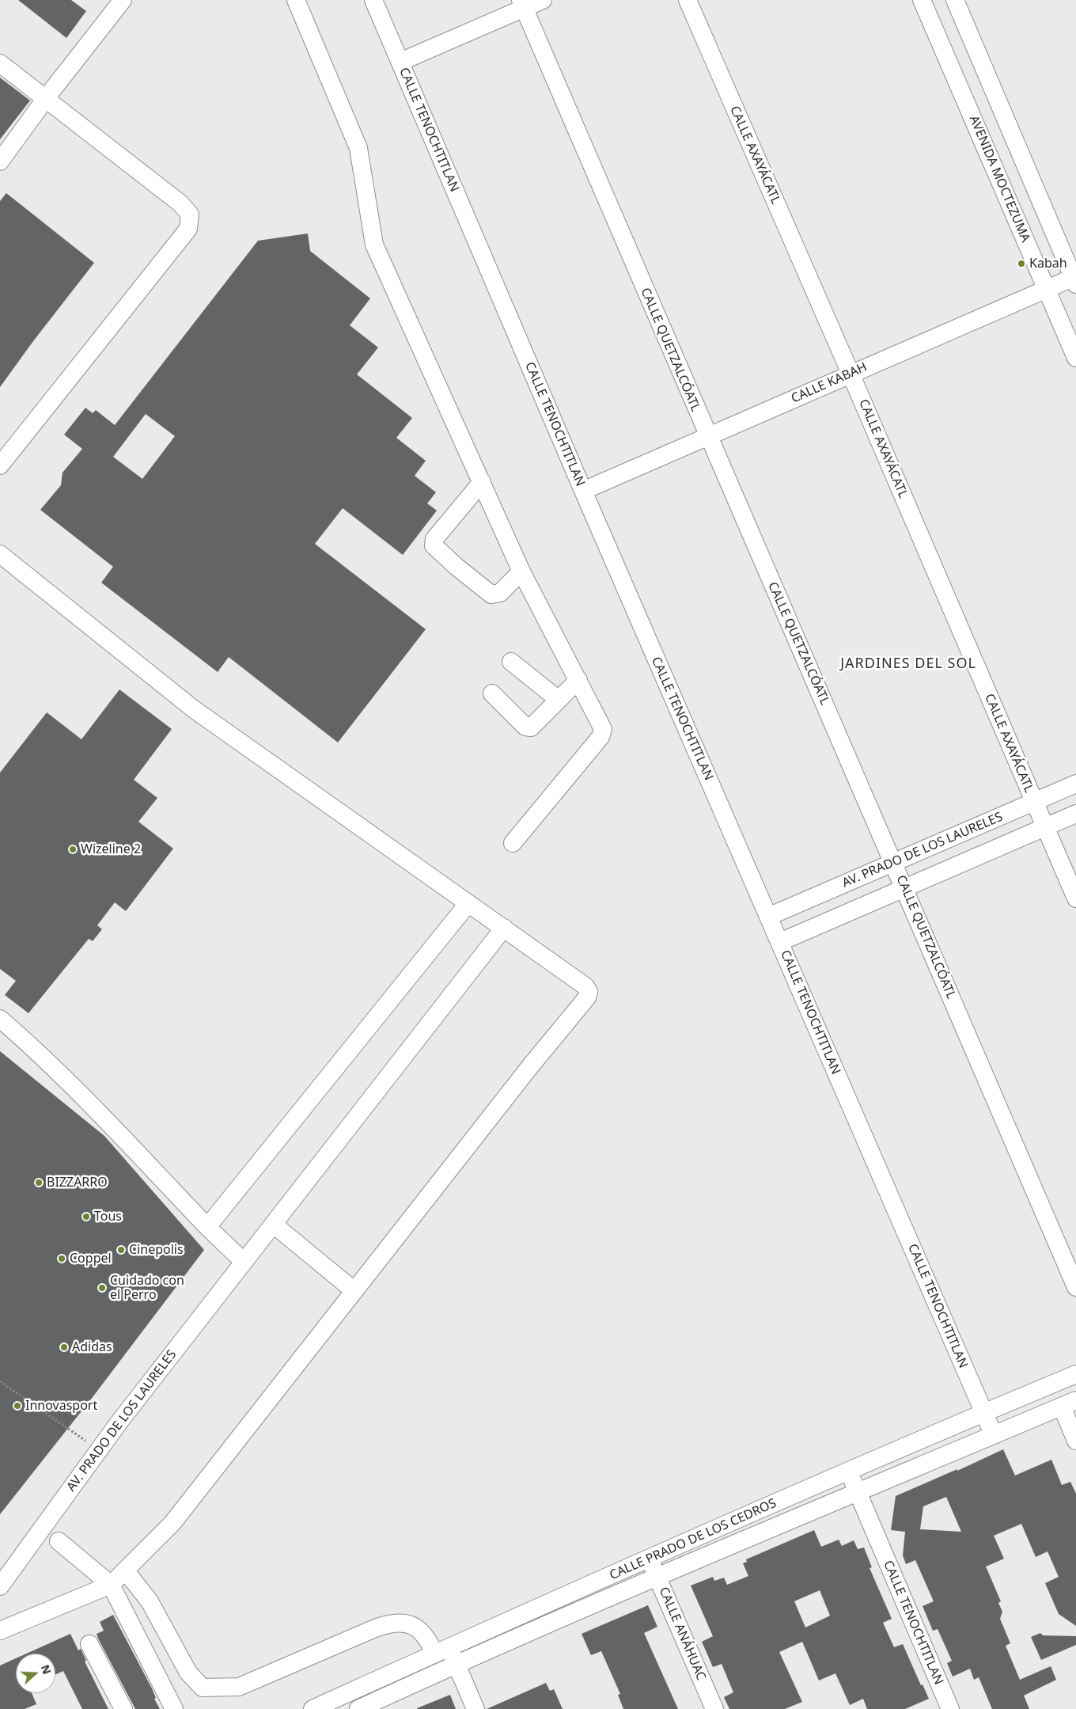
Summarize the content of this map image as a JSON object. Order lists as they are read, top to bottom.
{
  "streets": {
    "street": [
      "CALLE TENOCHTITLAN",
      "CALLE AXAYÁCATL",
      "AVENIDA MOCTEZUMA",
      "CALLE QUETZALCÓATL",
      "CALLE KABAH",
      "AV. PRADO DE LOS LAURELES",
      "CALLE PRADO DE LOS CEDROS",
      "CALLE ANÁHUAC"
    ]
  },
  "crossings": [
    ["CALLE TENOCHTITLAN", "CALLE KABAH"],
    ["CALLE TENOCHTITLAN", "AV. PRADO DE LOS LAURELES"],
    ["CALLE TENOCHTITLAN", "CALLE PRADO DE LOS CEDROS"],
    ["CALLE AXAYÁCATL", "CALLE KABAH"],
    ["CALLE AXAYÁCATL", "AV. PRADO DE LOS LAURELES"],
    ["AVENIDA MOCTEZUMA", "CALLE KABAH"],
    ["CALLE QUETZALCÓATL", "CALLE KABAH"],
    ["CALLE QUETZALCÓATL", "AV. PRADO DE LOS LAURELES"],
    ["CALLE PRADO DE LOS CEDROS", "CALLE ANÁHUAC"]
  ],
  "districts": ["JARDINES DEL SOL"],
  "places": [
    "Kabah",
    "Wizeline 2",
    "BIZZARRO",
    "Tous",
    "Cinepolis",
    "Coppel",
    "Cuidado con el Perro",
    "Adidas",
    "Innovasport"
  ],
  "north": "right"
}
